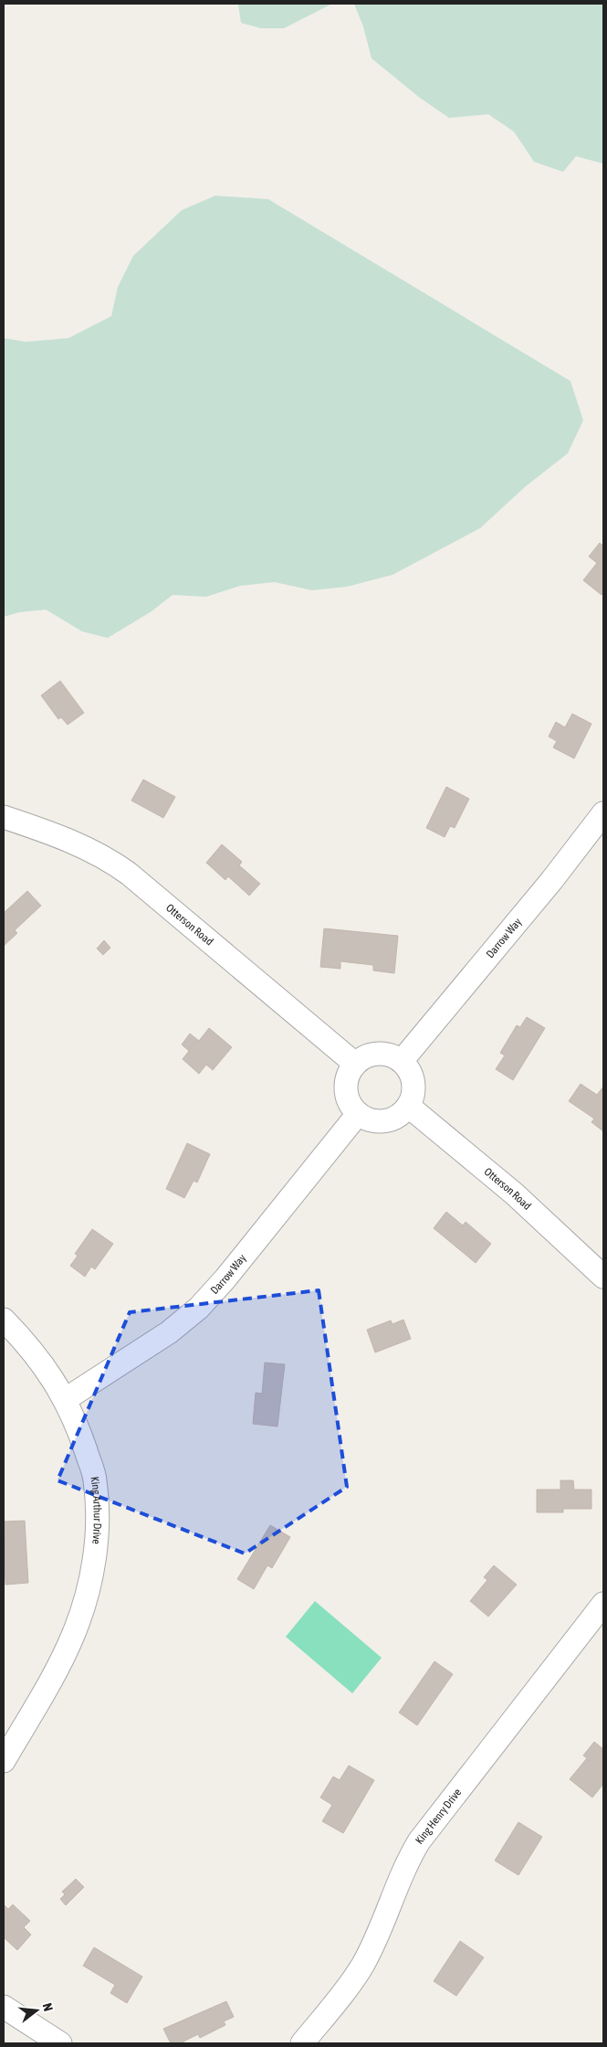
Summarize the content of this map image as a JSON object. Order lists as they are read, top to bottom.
{
  "streets": {
    "street": [
      "Otterson Road",
      "Darrow Way",
      "King Arthur Drive",
      "King Henry Drive"
    ]
  },
  "crossings": [
    ["Otterson Road", "Darrow Way"],
    ["Darrow Way", "King Arthur Drive"]
  ],
  "north": "right"
}
